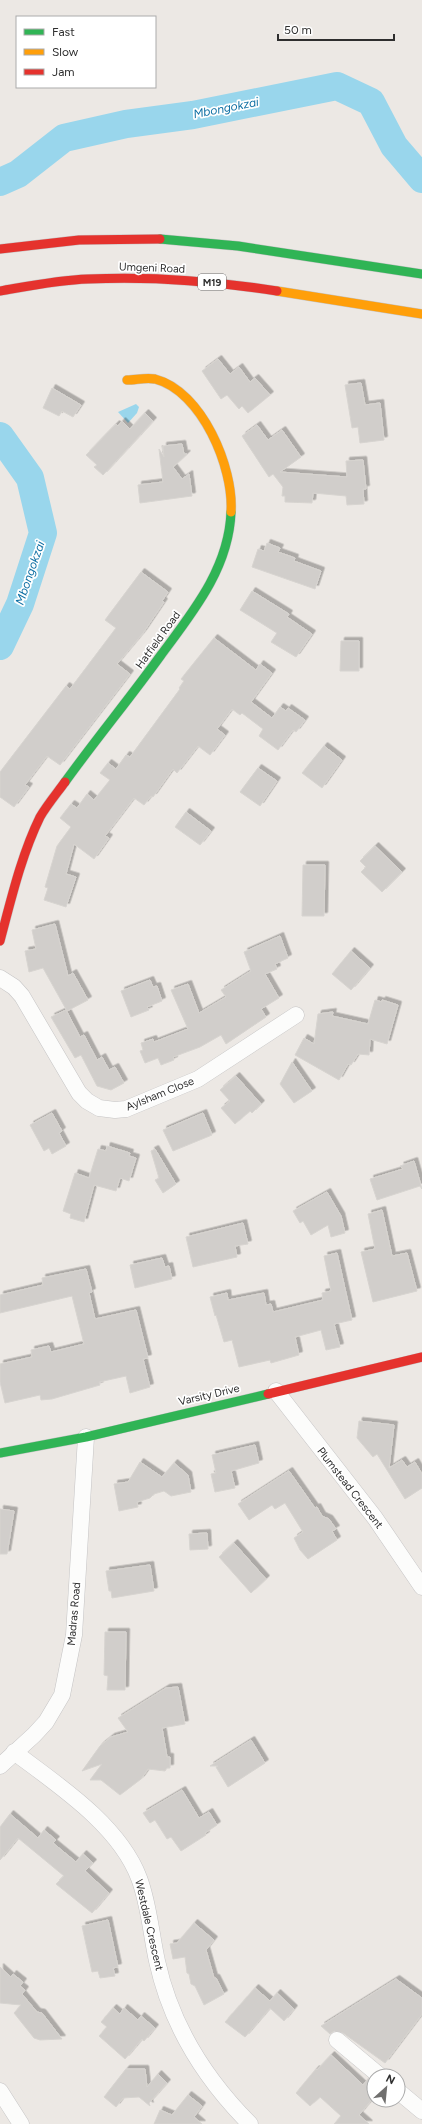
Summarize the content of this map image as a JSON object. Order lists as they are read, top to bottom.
{
  "streets": {
    "main road": [
      "Umgeni Road",
      "M19",
      "Hatfield Road",
      "Varsity Drive"
    ],
    "street": [
      "Aylsham Close",
      "Plumstead Crescent",
      "Madras Road",
      "Westdale Crescent"
    ]
  },
  "crossings": [
    ["Varsity Drive", "Plumstead Crescent"],
    ["Varsity Drive", "Madras Road"],
    ["Madras Road", "Westdale Crescent"]
  ],
  "water": ["Mbongokzai"],
  "legend": ["Fast", "Slow", "Jam"],
  "scale_bar": "50 m",
  "north": "top right"
}
